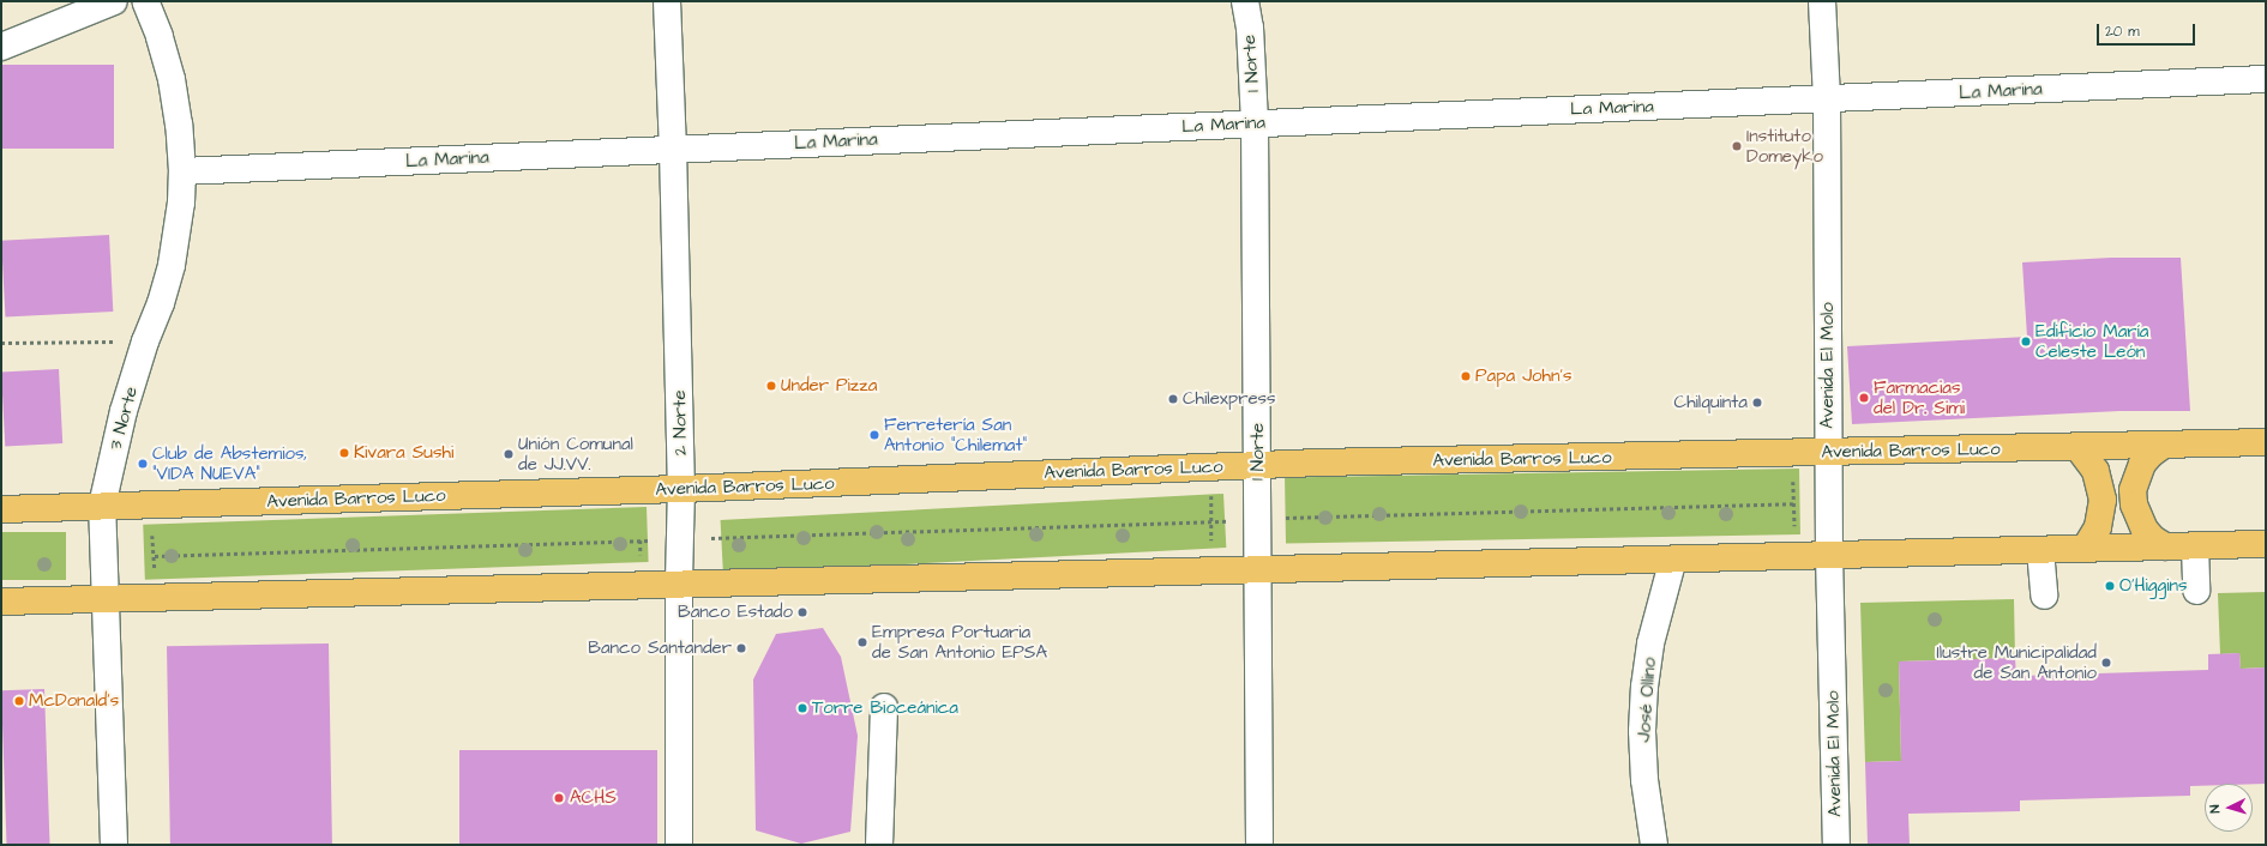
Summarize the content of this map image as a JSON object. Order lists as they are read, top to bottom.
{
  "streets": {
    "main road": ["Avenida Barros Luco"],
    "street": [
      "1 Norte",
      "La Marina",
      "Avenida El Molo",
      "3 Norte",
      "2 Norte",
      "José Ollino"
    ]
  },
  "crossings": [
    ["1 Norte", "La Marina"],
    ["1 Norte", "Avenida Barros Luco"],
    ["La Marina", "Avenida El Molo"],
    ["La Marina", "3 Norte"],
    ["La Marina", "2 Norte"],
    ["Avenida El Molo", "Avenida Barros Luco"],
    ["3 Norte", "Avenida Barros Luco"],
    ["2 Norte", "Avenida Barros Luco"]
  ],
  "places": [
    "Instituto Domeyko",
    "Edificio María Celeste León",
    "Papa John's",
    "Under Pizza",
    "Farmacias del Dr. Simi",
    "Chilexpress",
    "Chilquinta",
    "Ferretería San Antonio \"Chilemat\"",
    "Kivara Sushi",
    "Unión Comunal de JJ.VV.",
    "Club de Abstemios, \"VIDA NUEVA\"",
    "O'Higgins",
    "Banco Estado",
    "Empresa Portuaria de San Antonio EPSA",
    "Banco Santander",
    "Ilustre Municipalidad de San Antonio",
    "McDonald's",
    "Torre Bioceánica",
    "ACHS"
  ],
  "scale_bar": "20 m",
  "north": "left"
}
